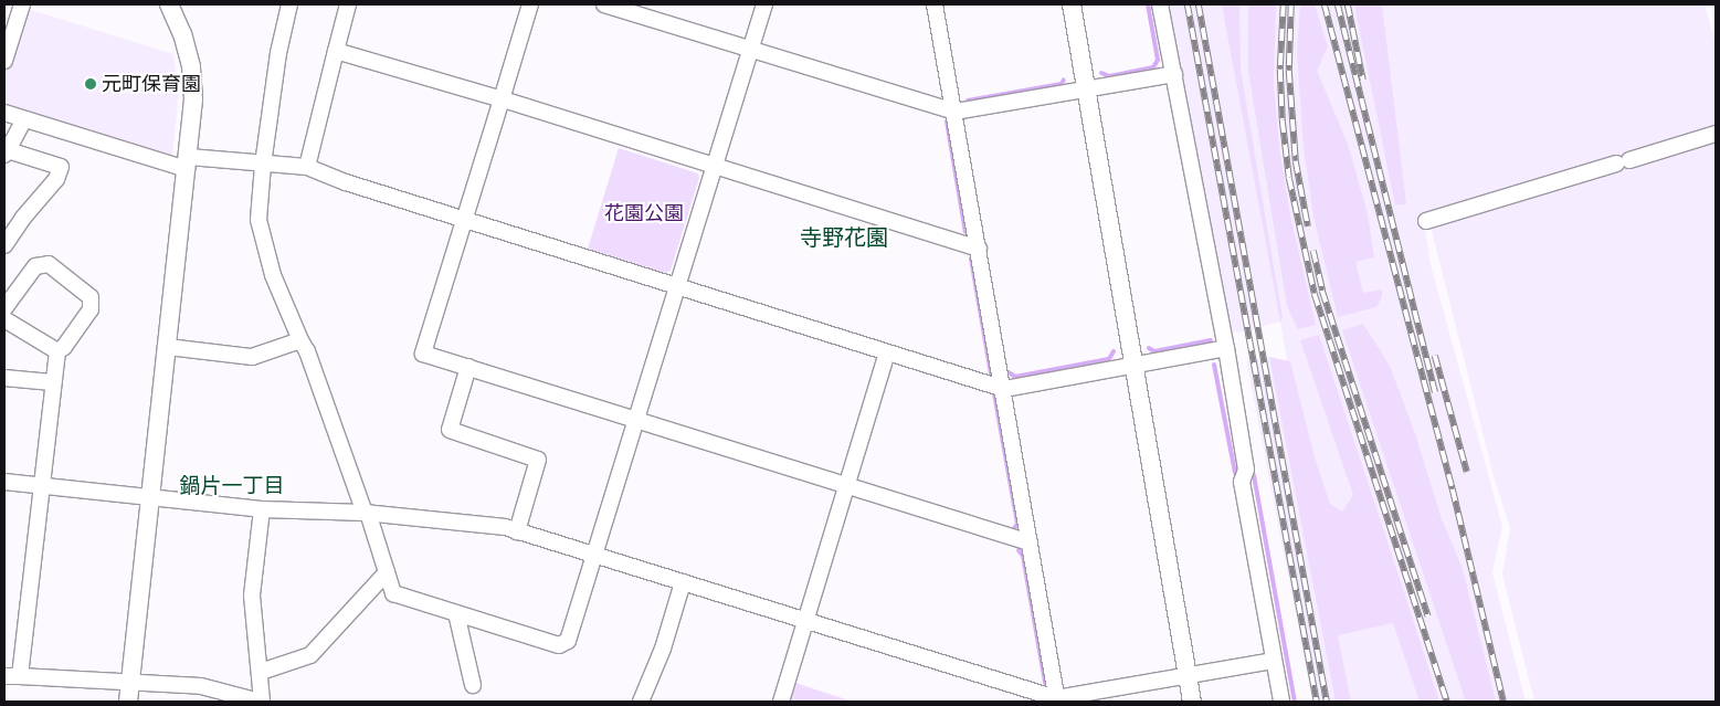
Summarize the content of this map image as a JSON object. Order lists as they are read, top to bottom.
{
  "districts": ["寺野花園", "鍋片一丁目"],
  "parks": ["花園公園"],
  "places": ["元町保育園"]
}
